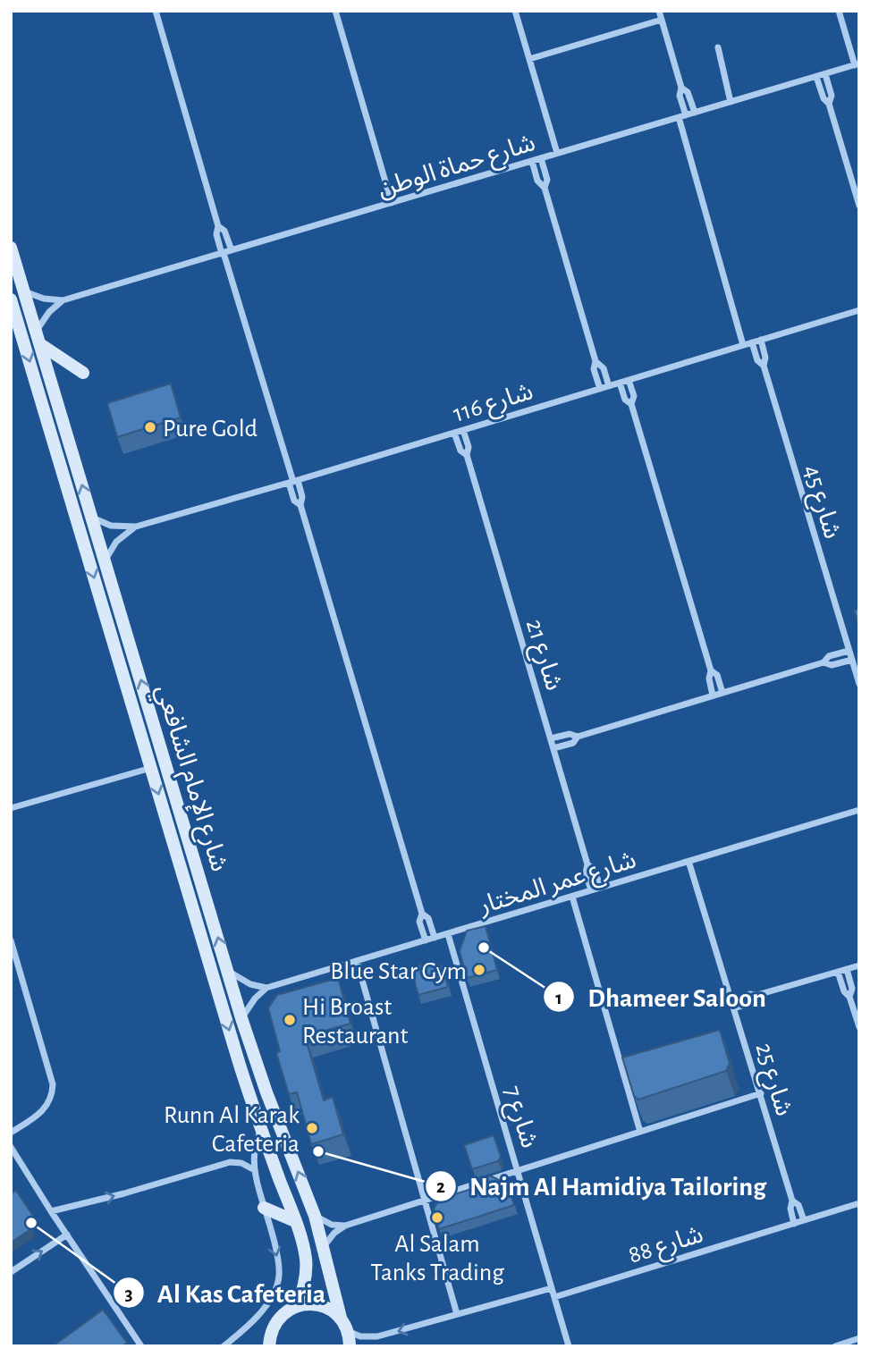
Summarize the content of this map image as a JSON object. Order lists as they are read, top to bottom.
{
  "streets": {
    "street": [
      "شارع حماة الوطن",
      "شارع 116",
      "شارع 45",
      "شارع 21",
      "شارع الإمام الشافعي",
      "شارع عمر المختار",
      "شارع 25",
      "شارع 7",
      "شارع 88"
    ]
  },
  "crossings": [
    ["شارع حماة الوطن", "شارع الإمام الشافعي"],
    ["شارع 116", "شارع 45"],
    ["شارع 116", "شارع 21"],
    ["شارع 116", "شارع الإمام الشافعي"],
    ["شارع 21", "شارع عمر المختار"],
    ["شارع عمر المختار", "شارع 25"],
    ["شارع عمر المختار", "شارع 7"],
    ["شارع 25", "شارع 88"],
    ["شارع 7", "شارع 88"]
  ],
  "places": [
    "Pure Gold",
    "Dhameer Saloon",
    "Blue Star Gym",
    "Hi Broast Restaurant",
    "Runn Al Karak Cafeteria",
    "Najm Al Hamidiya Tailoring",
    "Al Salam Tanks Trading",
    "Al Kas Cafeteria"
  ]
}
